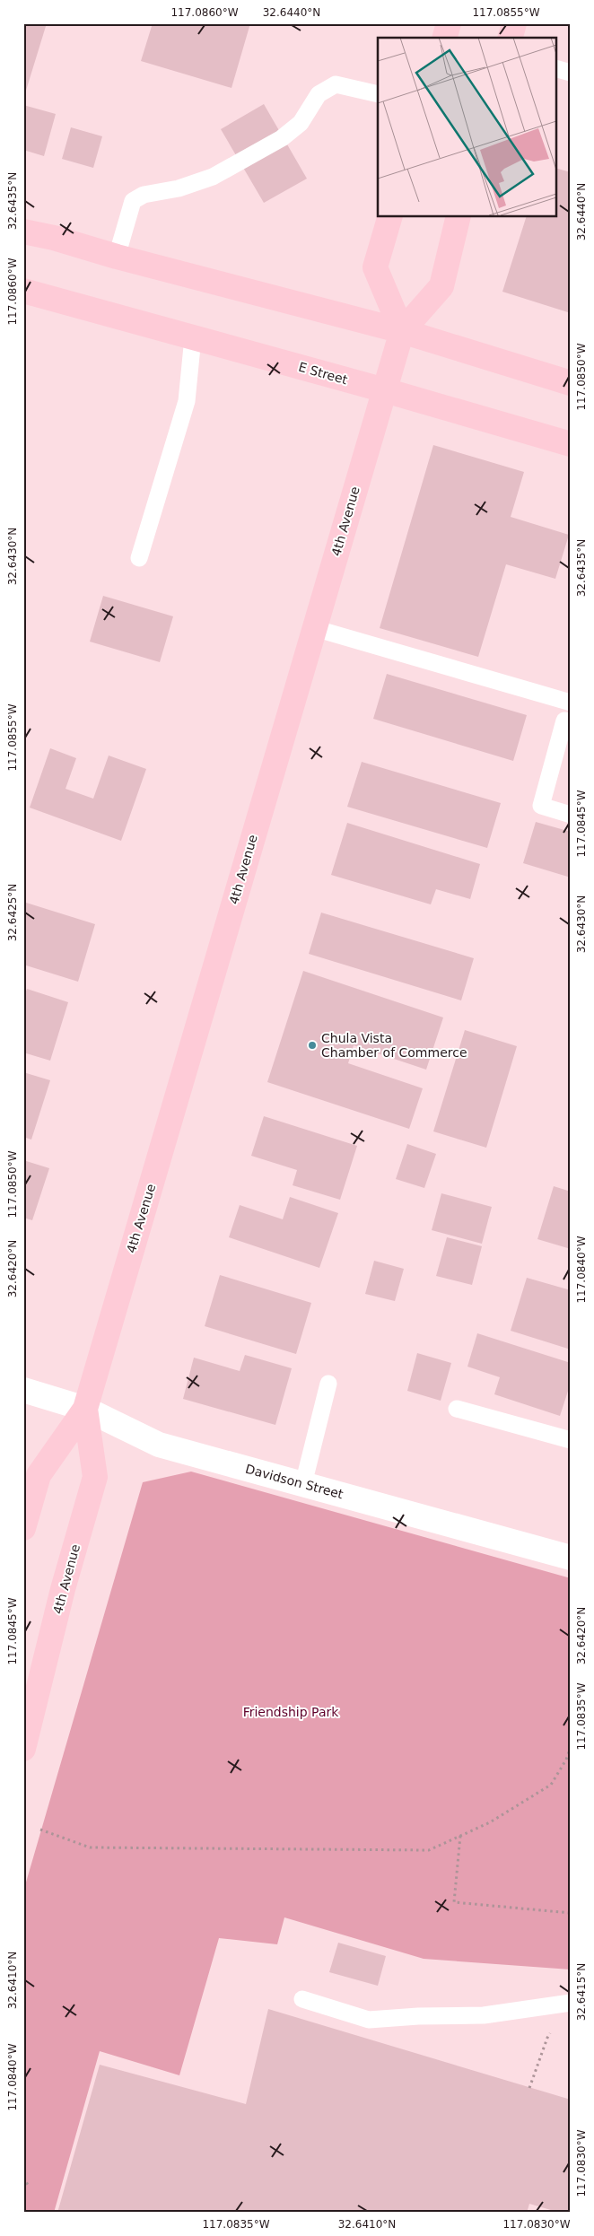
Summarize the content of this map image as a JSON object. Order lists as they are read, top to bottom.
{
  "streets": {
    "main road": ["E Street", "4th Avenue"],
    "street": ["Davidson Street"]
  },
  "crossings": [
    ["E Street", "4th Avenue"],
    ["4th Avenue", "Davidson Street"]
  ],
  "parks": ["Friendship Park"],
  "places": ["Chula Vista Chamber of Commerce"],
  "coordinates": [
    "117.0860°W",
    "32.6440°N",
    "117.0855°W",
    "32.6435°N",
    "117.0850°W",
    "32.6430°N",
    "117.0845°W",
    "32.6425°N",
    "32.6420°N",
    "117.0840°W",
    "117.0835°W",
    "32.6410°N",
    "32.6415°N",
    "117.0830°W"
  ]
}
